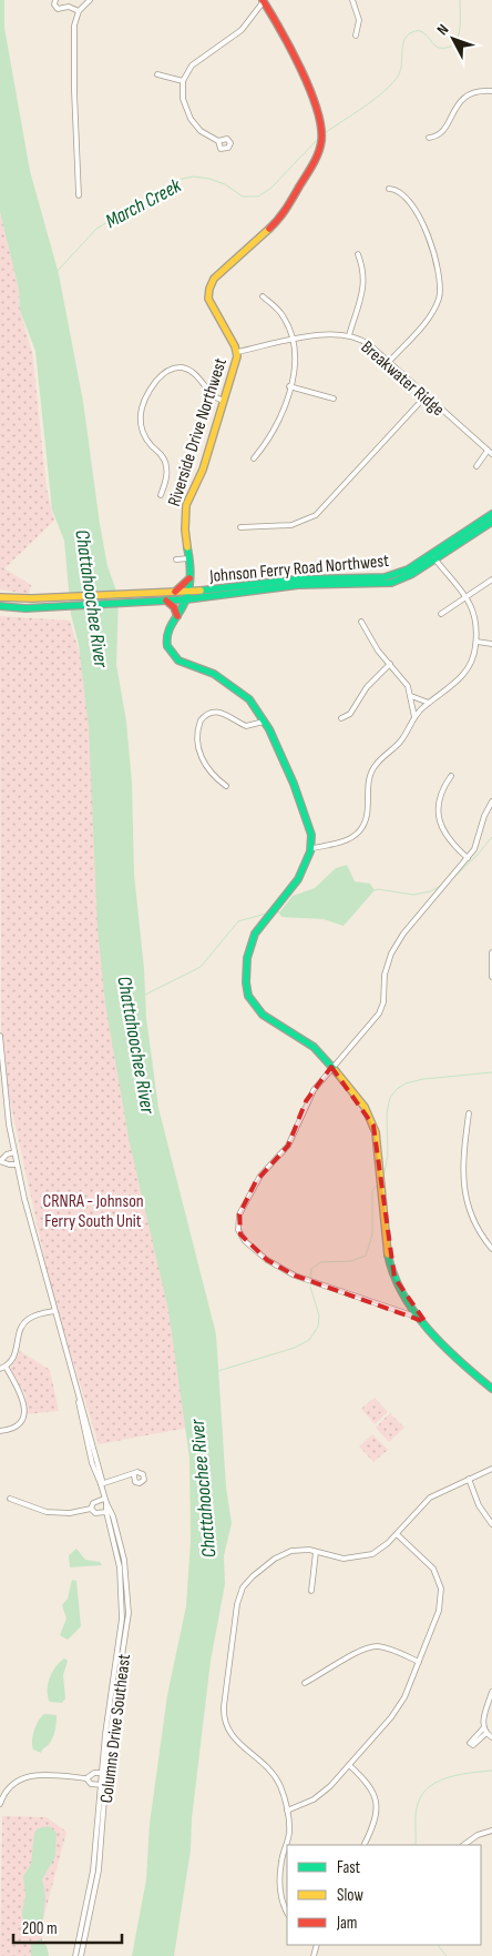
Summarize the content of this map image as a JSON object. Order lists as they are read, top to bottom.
{
  "streets": {
    "street": [
      "Breakwater Ridge",
      "Riverside Drive Northwest",
      "Johnson Ferry Road Northwest",
      "Columns Drive Southeast"
    ]
  },
  "crossings": [
    ["Breakwater Ridge", "Riverside Drive Northwest"],
    ["Riverside Drive Northwest", "Johnson Ferry Road Northwest"]
  ],
  "water": ["March Creek", "Chattahoochee River"],
  "parks": ["CRNRA - Johnson Ferry South Unit"],
  "legend": ["Fast", "Slow", "Jam"],
  "scale_bar": "200 m",
  "north": "top left"
}
